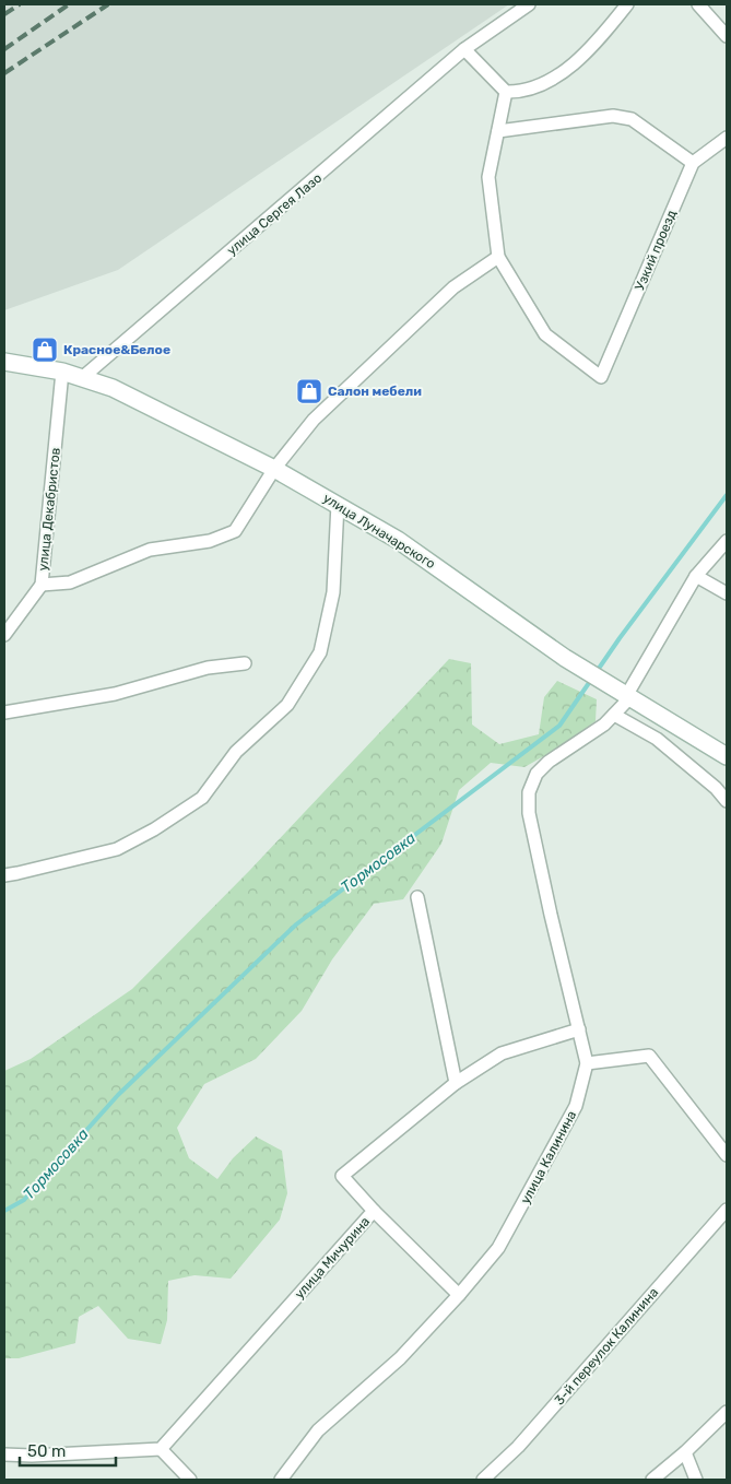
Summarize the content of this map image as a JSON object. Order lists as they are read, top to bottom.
{
  "streets": {
    "main road": ["улица Луначарского"],
    "street": [
      "улица Сергея Лазо",
      "Узкий проезд",
      "улица Декабристов",
      "улица Калинина",
      "улица Мичурина",
      "3-й переулок Калинина"
    ]
  },
  "crossings": [
    ["улица Сергея Лазо", "улица Луначарского"],
    ["улица Декабристов", "улица Луначарского"],
    ["улица Луначарского", "улица Калинина"]
  ],
  "water": ["Тормосовка"],
  "places": {
    "shop": ["Красное&Белое", "Салон мебели"]
  },
  "scale_bar": "50 m"
}
